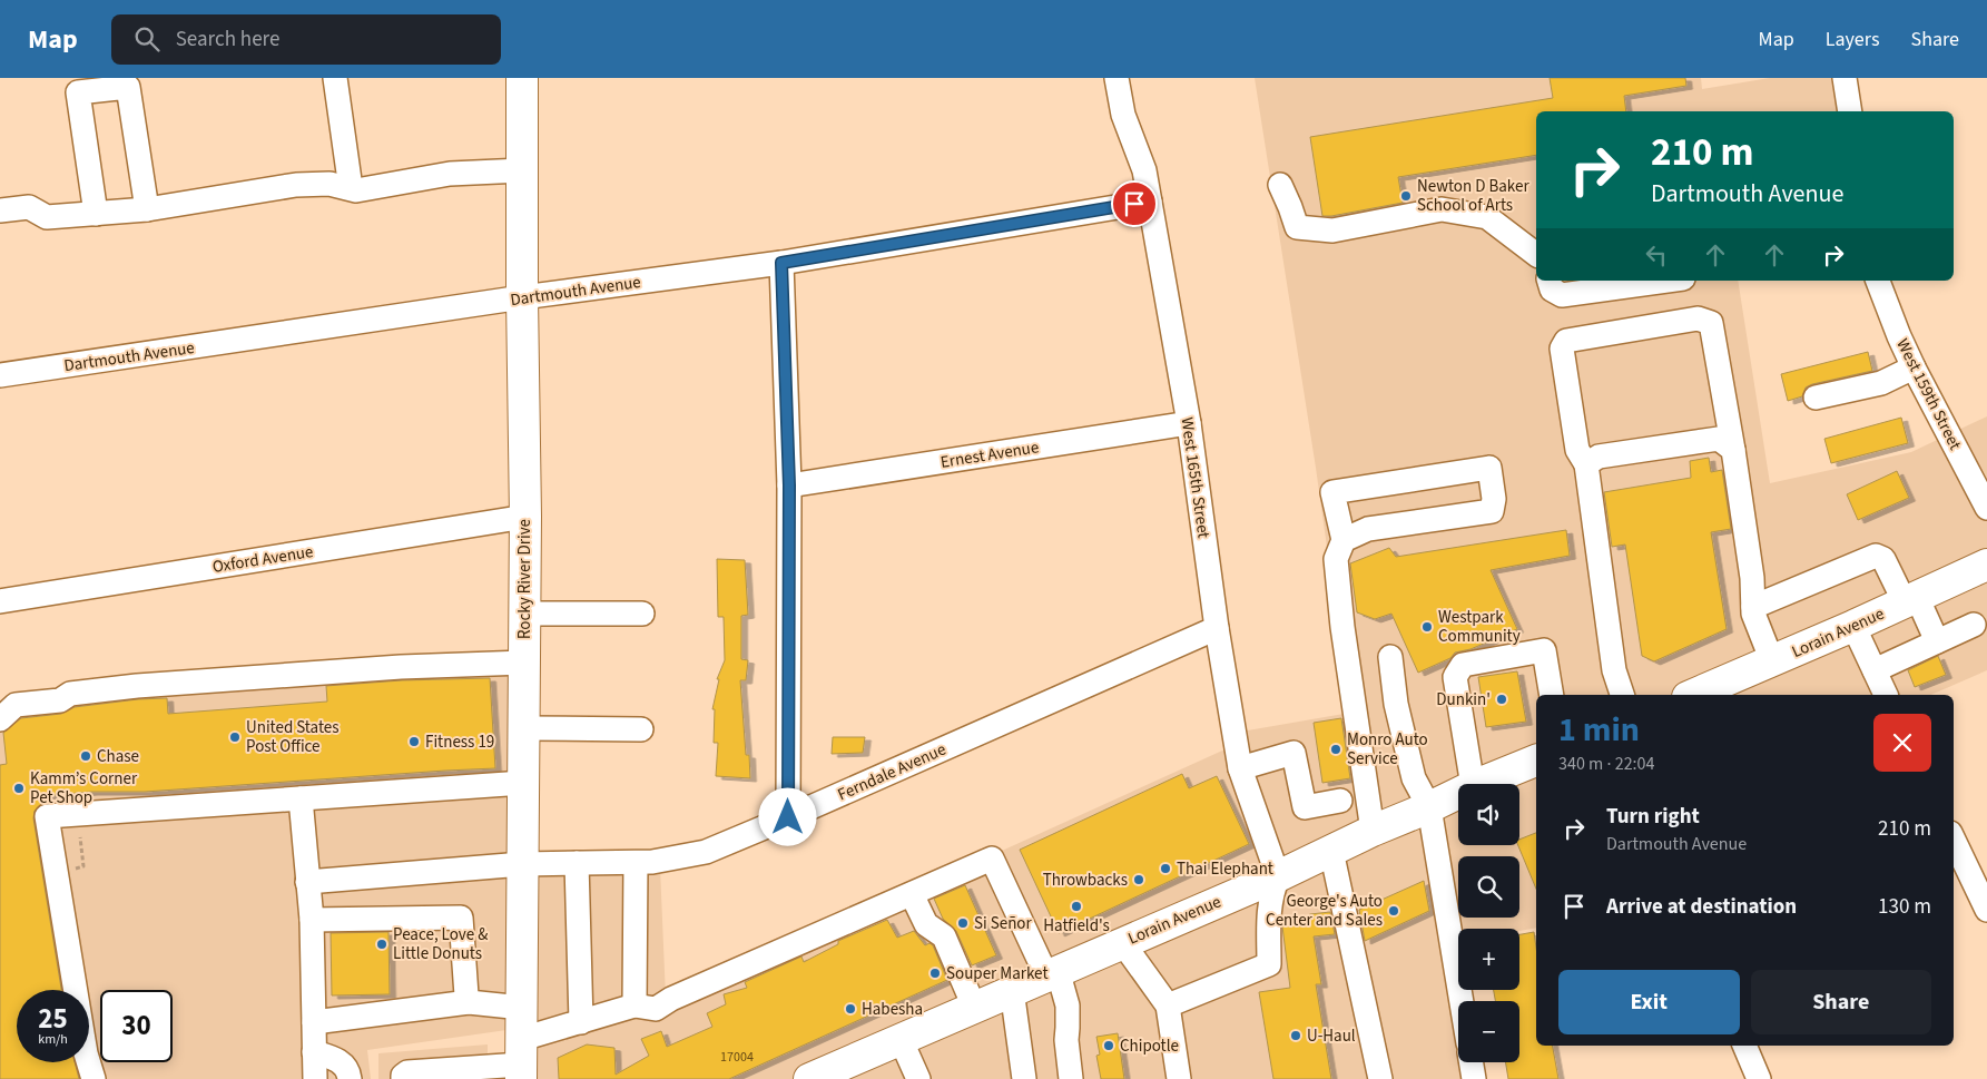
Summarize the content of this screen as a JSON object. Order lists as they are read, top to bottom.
{
  "streets": {
    "main road": ["Rocky River Drive", "Lorain Avenue"],
    "street": [
      "Dartmouth Avenue",
      "West 159th Street",
      "Ernest Avenue",
      "West 165th Street",
      "Oxford Avenue",
      "Ferndale Avenue"
    ]
  },
  "crossings": [
    ["Dartmouth Avenue", "West 165th Street"],
    ["Dartmouth Avenue", "Rocky River Drive"],
    ["Ernest Avenue", "West 165th Street"],
    ["West 165th Street", "Lorain Avenue"],
    ["West 165th Street", "Ferndale Avenue"],
    ["Oxford Avenue", "Rocky River Drive"],
    ["Rocky River Drive", "Ferndale Avenue"]
  ],
  "places": [
    "Newton D Baker School of Arts",
    "Westpark Community",
    "Dunkin'",
    "United States Post Office",
    "Fitness 19",
    "Monro Auto Service",
    "Chase",
    "Kamm’s Corner Pet Shop",
    "Thai Elephant",
    "Throwbacks",
    "Hatfield's",
    "George's Auto Center and Sales",
    "Si Señor",
    "Peace, Love & Little Donuts",
    "Souper Market",
    "Habesha",
    "U-Haul",
    "Chipotle"
  ],
  "house_numbers": ["17004"],
  "page": {
    "header": "Map",
    "search": "Search here",
    "nav": ["Map", "Layers", "Share"],
    "turn": ["210 m", "Dartmouth Avenue"],
    "heading": ["1 min", "340 m · 22:04"],
    "map_buttons": ["+", "−"],
    "list": [
      {
        "name": "Turn right",
        "note": "Dartmouth Avenue",
        "value": "210 m"
      },
      {
        "name": "Arrive at destination",
        "value": "130 m"
      }
    ],
    "buttons": ["Exit", "Share"],
    "speed": "25 km/h",
    "limit": "30"
  }
}
